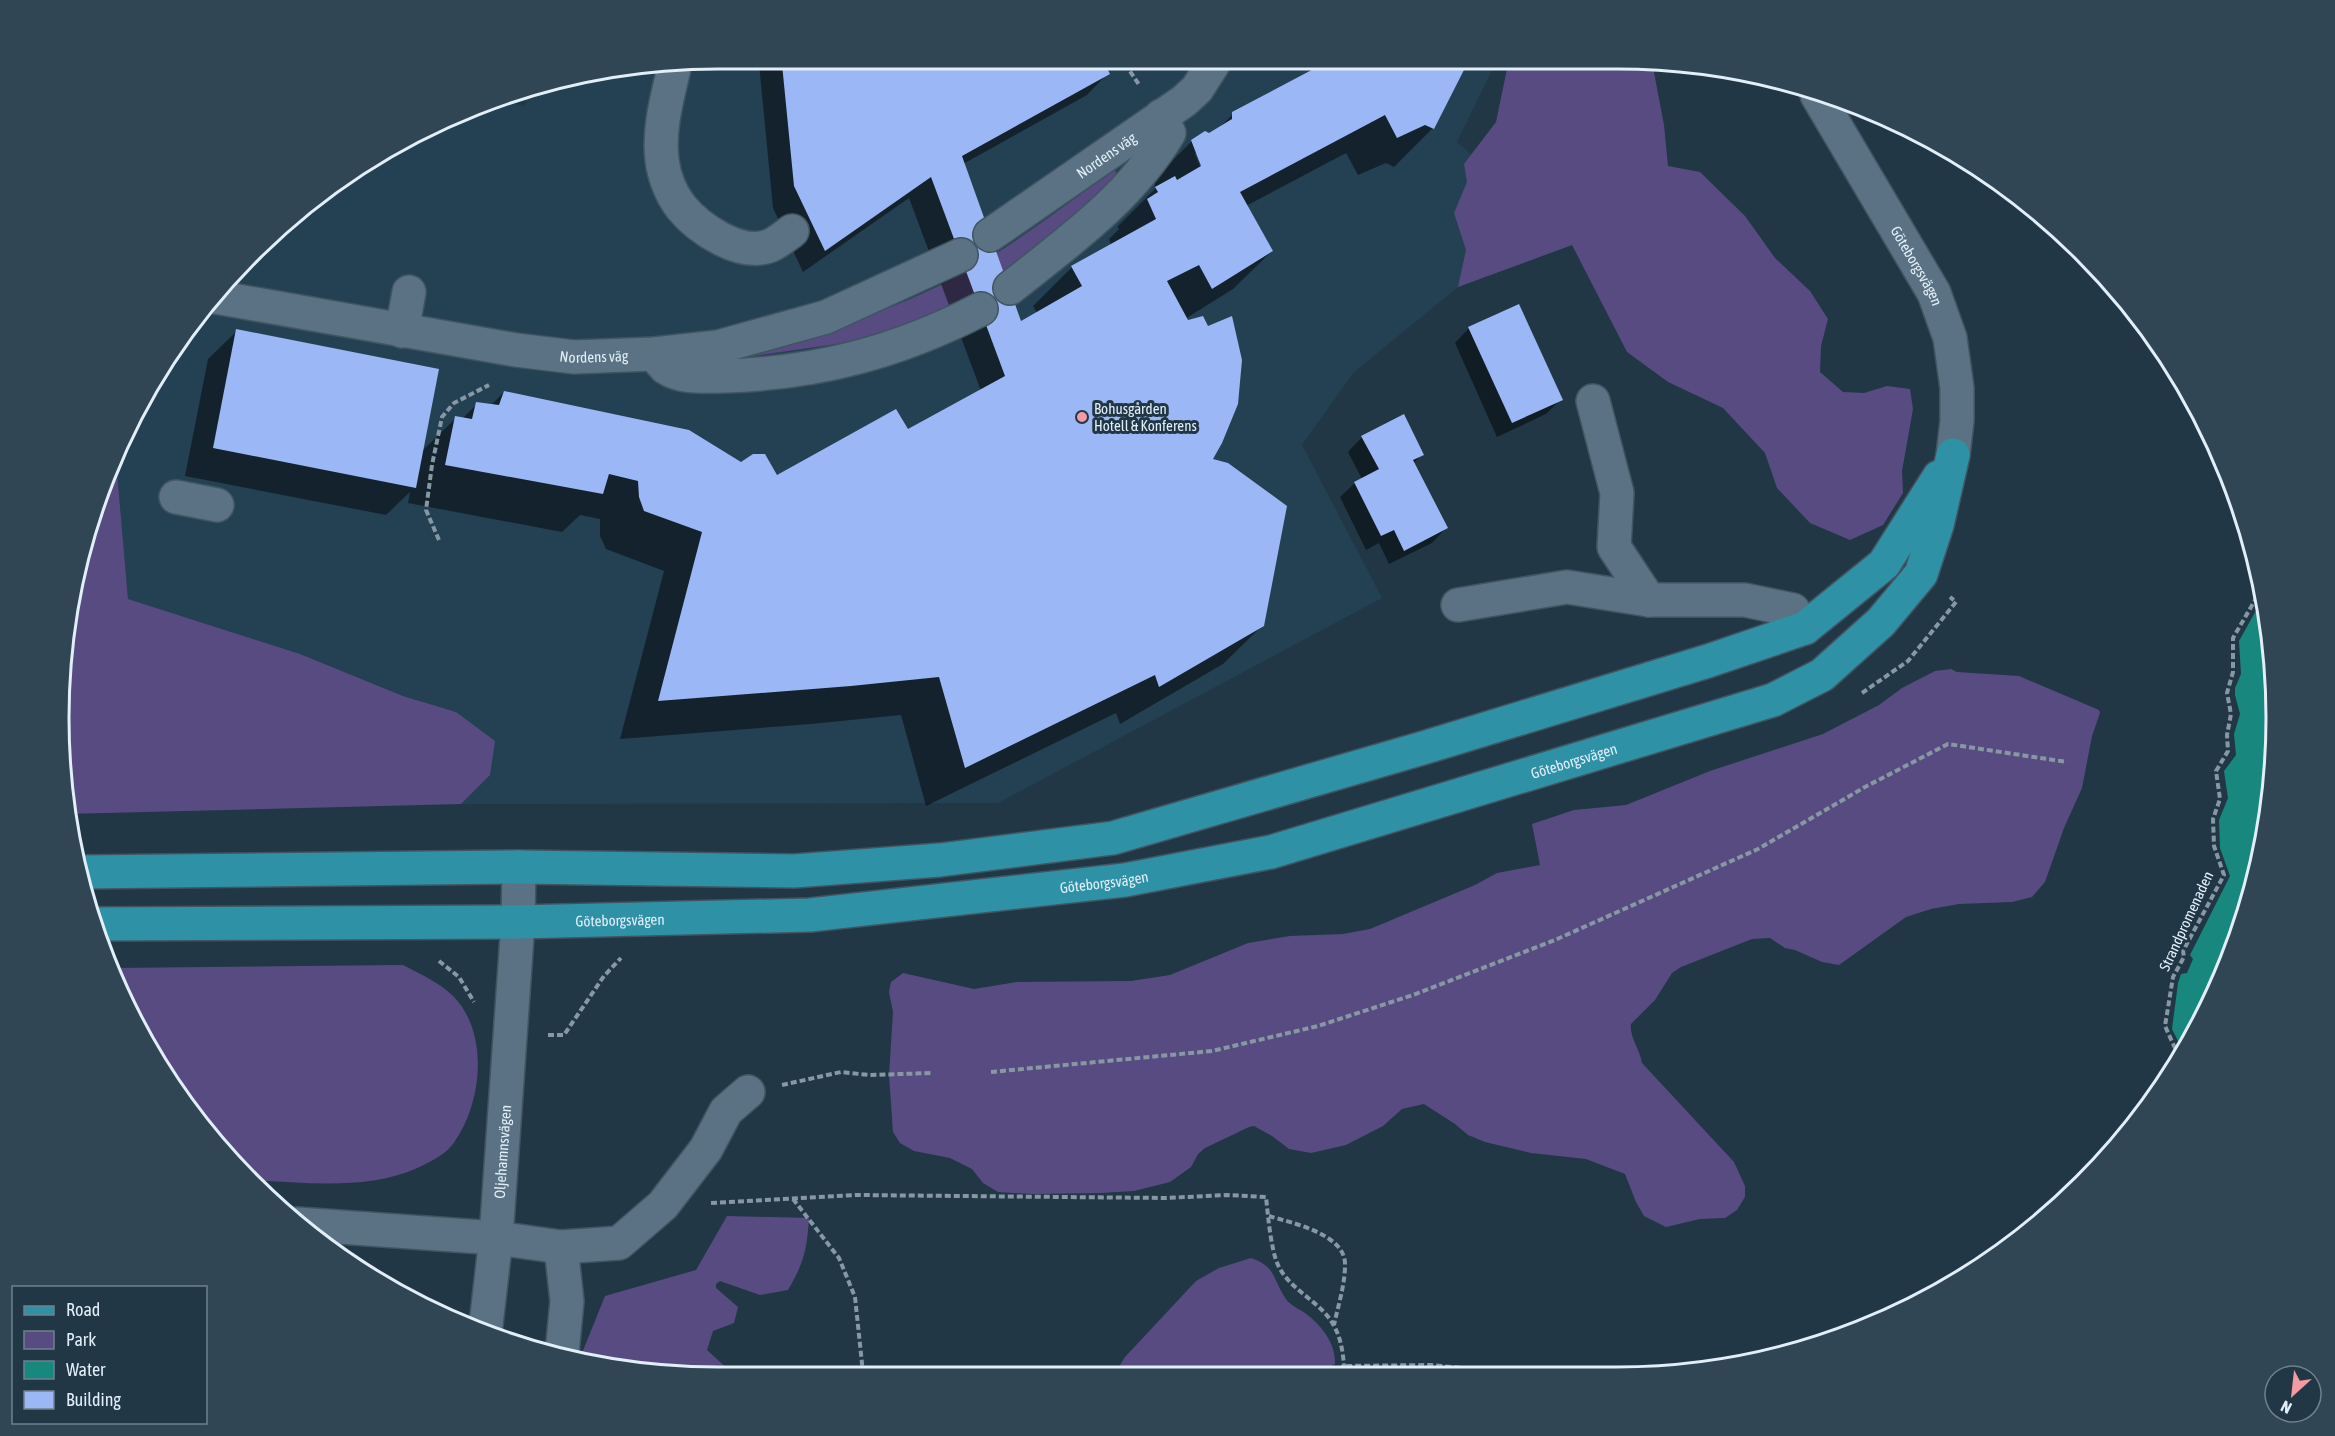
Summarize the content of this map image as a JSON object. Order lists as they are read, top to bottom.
{
  "streets": {
    "main road": ["Göteborgsvägen"],
    "street": ["Nordens väg", "Oljehamnsvägen"],
    "path": ["Strandpromenaden"]
  },
  "crossings": [
    ["Göteborgsvägen", "Oljehamnsvägen"]
  ],
  "places": ["Bohusgården Hotell & Konferens"],
  "legend": [
    "Road",
    "Park",
    "Water",
    "Building"
  ],
  "north": "bottom left"
}
